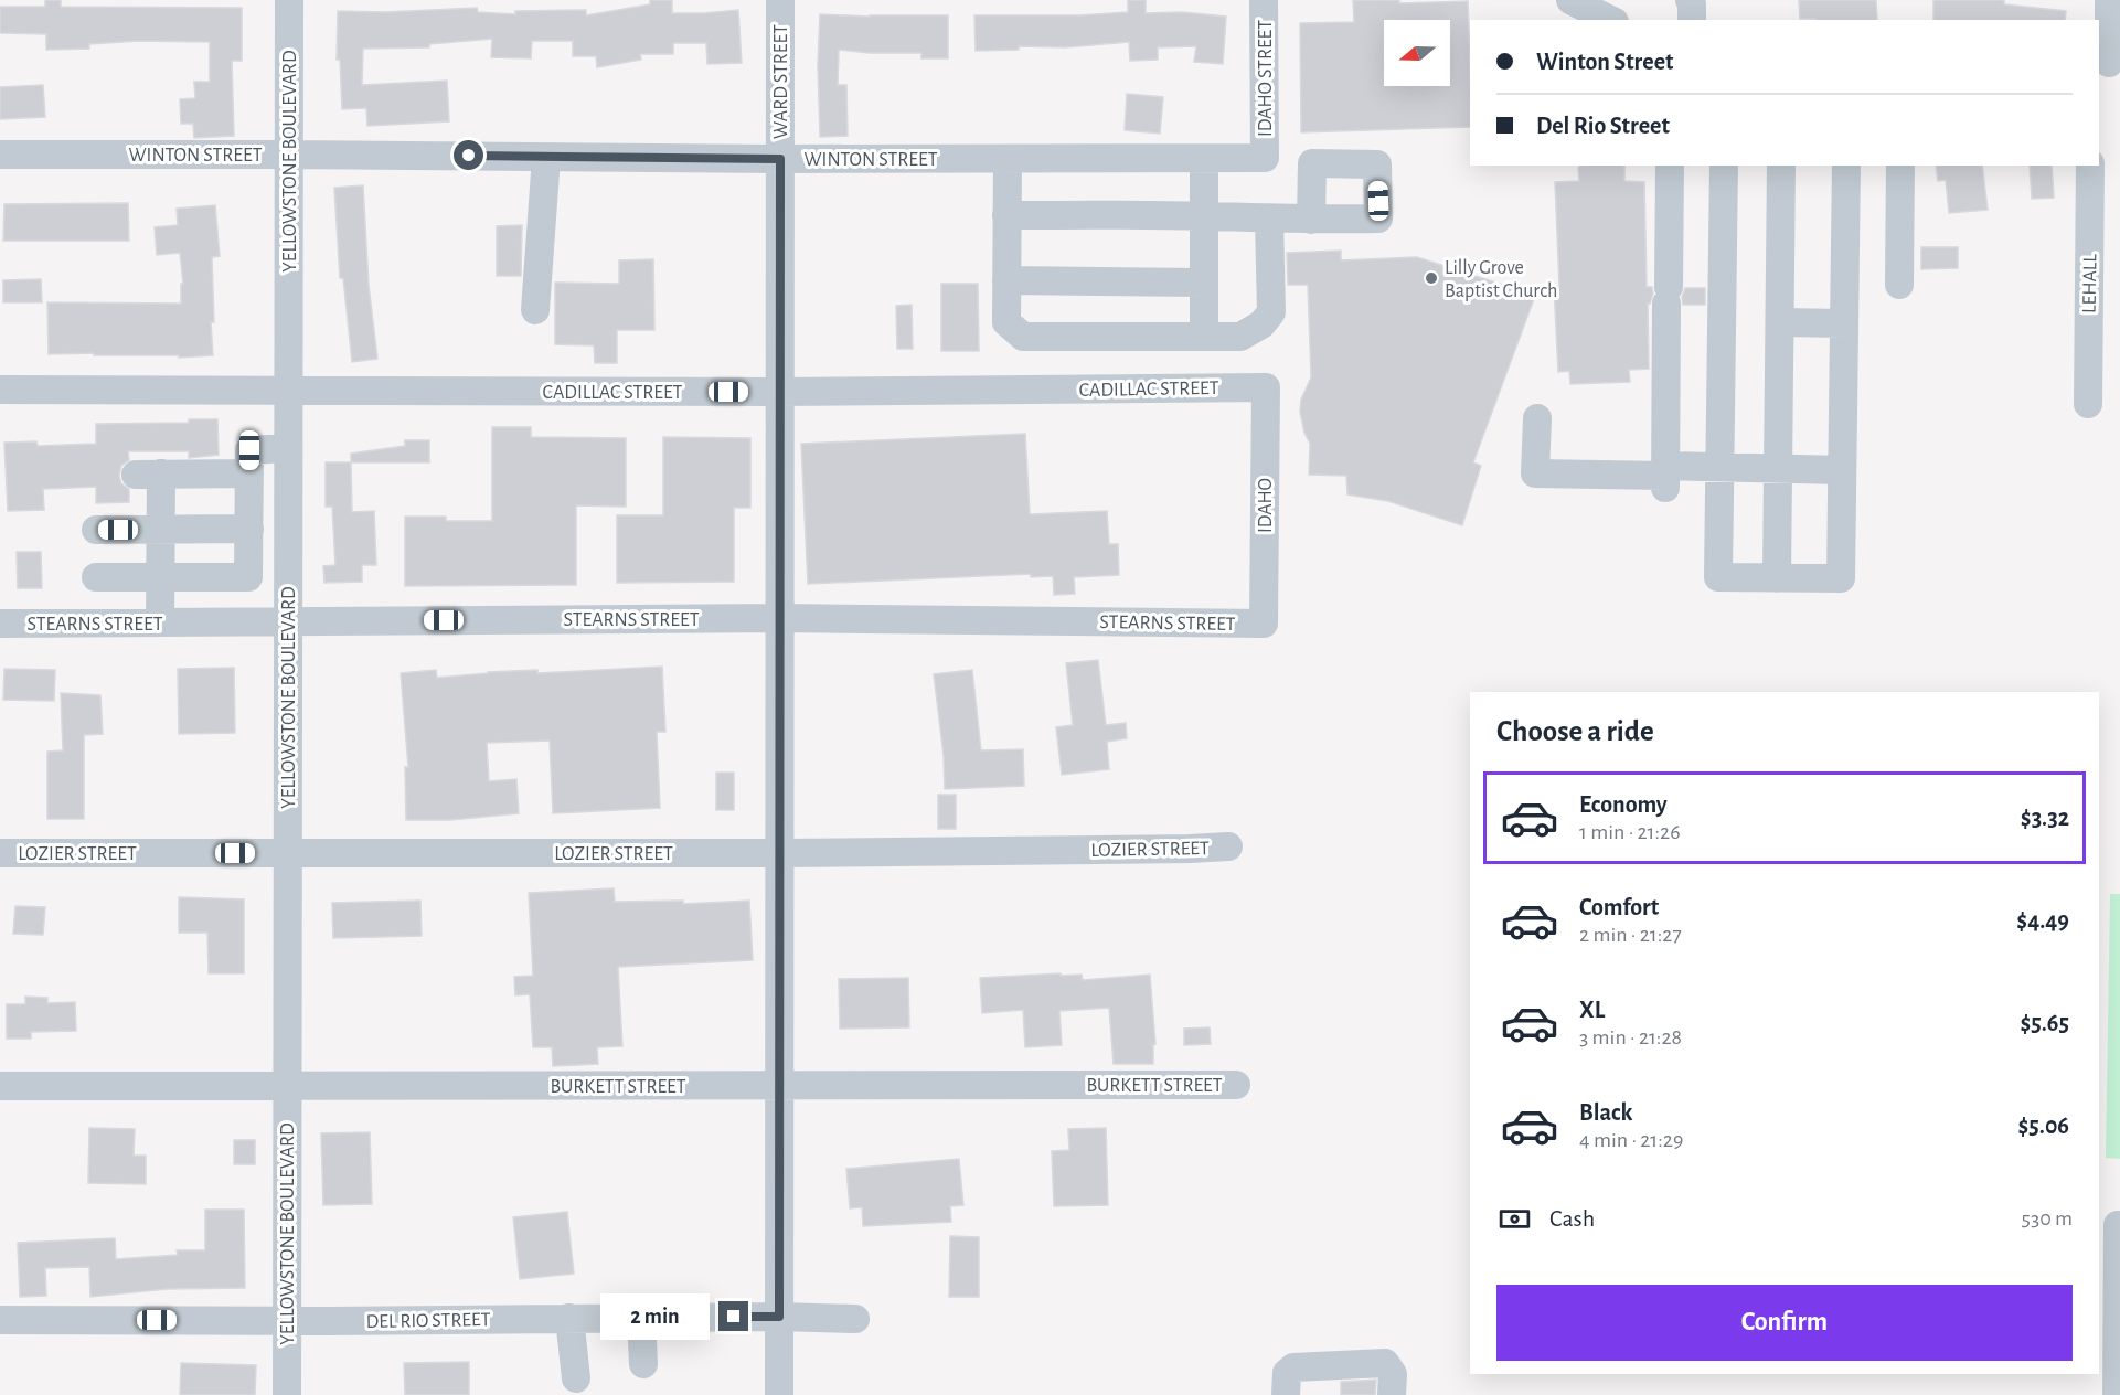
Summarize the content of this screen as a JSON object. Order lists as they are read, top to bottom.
{
  "streets": {
    "street": [
      "IDAHO STREET",
      "WARD STREET",
      "WINTON STREET",
      "YELLOWSTONE BOULEVARD",
      "LEHALL",
      "CADILLAC STREET",
      "IDAHO",
      "STEARNS STREET",
      "LOZIER STREET",
      "BURKETT STREET",
      "DEL RIO STREET"
    ]
  },
  "crossings": [
    ["IDAHO STREET", "WINTON STREET"],
    ["WARD STREET", "WINTON STREET"],
    ["WARD STREET", "CADILLAC STREET"],
    ["WARD STREET", "STEARNS STREET"],
    ["WARD STREET", "LOZIER STREET"],
    ["WARD STREET", "BURKETT STREET"],
    ["WARD STREET", "DEL RIO STREET"],
    ["WINTON STREET", "YELLOWSTONE BOULEVARD"],
    ["YELLOWSTONE BOULEVARD", "CADILLAC STREET"],
    ["YELLOWSTONE BOULEVARD", "STEARNS STREET"],
    ["YELLOWSTONE BOULEVARD", "LOZIER STREET"],
    ["YELLOWSTONE BOULEVARD", "BURKETT STREET"],
    ["YELLOWSTONE BOULEVARD", "DEL RIO STREET"],
    ["CADILLAC STREET", "IDAHO"],
    ["IDAHO", "STEARNS STREET"]
  ],
  "places": ["Lilly Grove Baptist Church"],
  "north": "left",
  "page": {
    "banner": ["Winton Street", "Del Rio Street"],
    "heading": "Choose a ride",
    "list": [
      {
        "name": "Economy",
        "note": "1 min · 21:26",
        "value": "$3.32"
      },
      {
        "name": "Comfort",
        "note": "2 min · 21:27",
        "value": "$4.49"
      },
      {
        "name": "XL",
        "note": "3 min · 21:28",
        "value": "$5.65"
      },
      {
        "name": "Black",
        "note": "4 min · 21:29",
        "value": "$5.06"
      }
    ],
    "pay": ["Cash", "530 m"],
    "buttons": "Confirm",
    "bubble": "2 min"
  }
}
